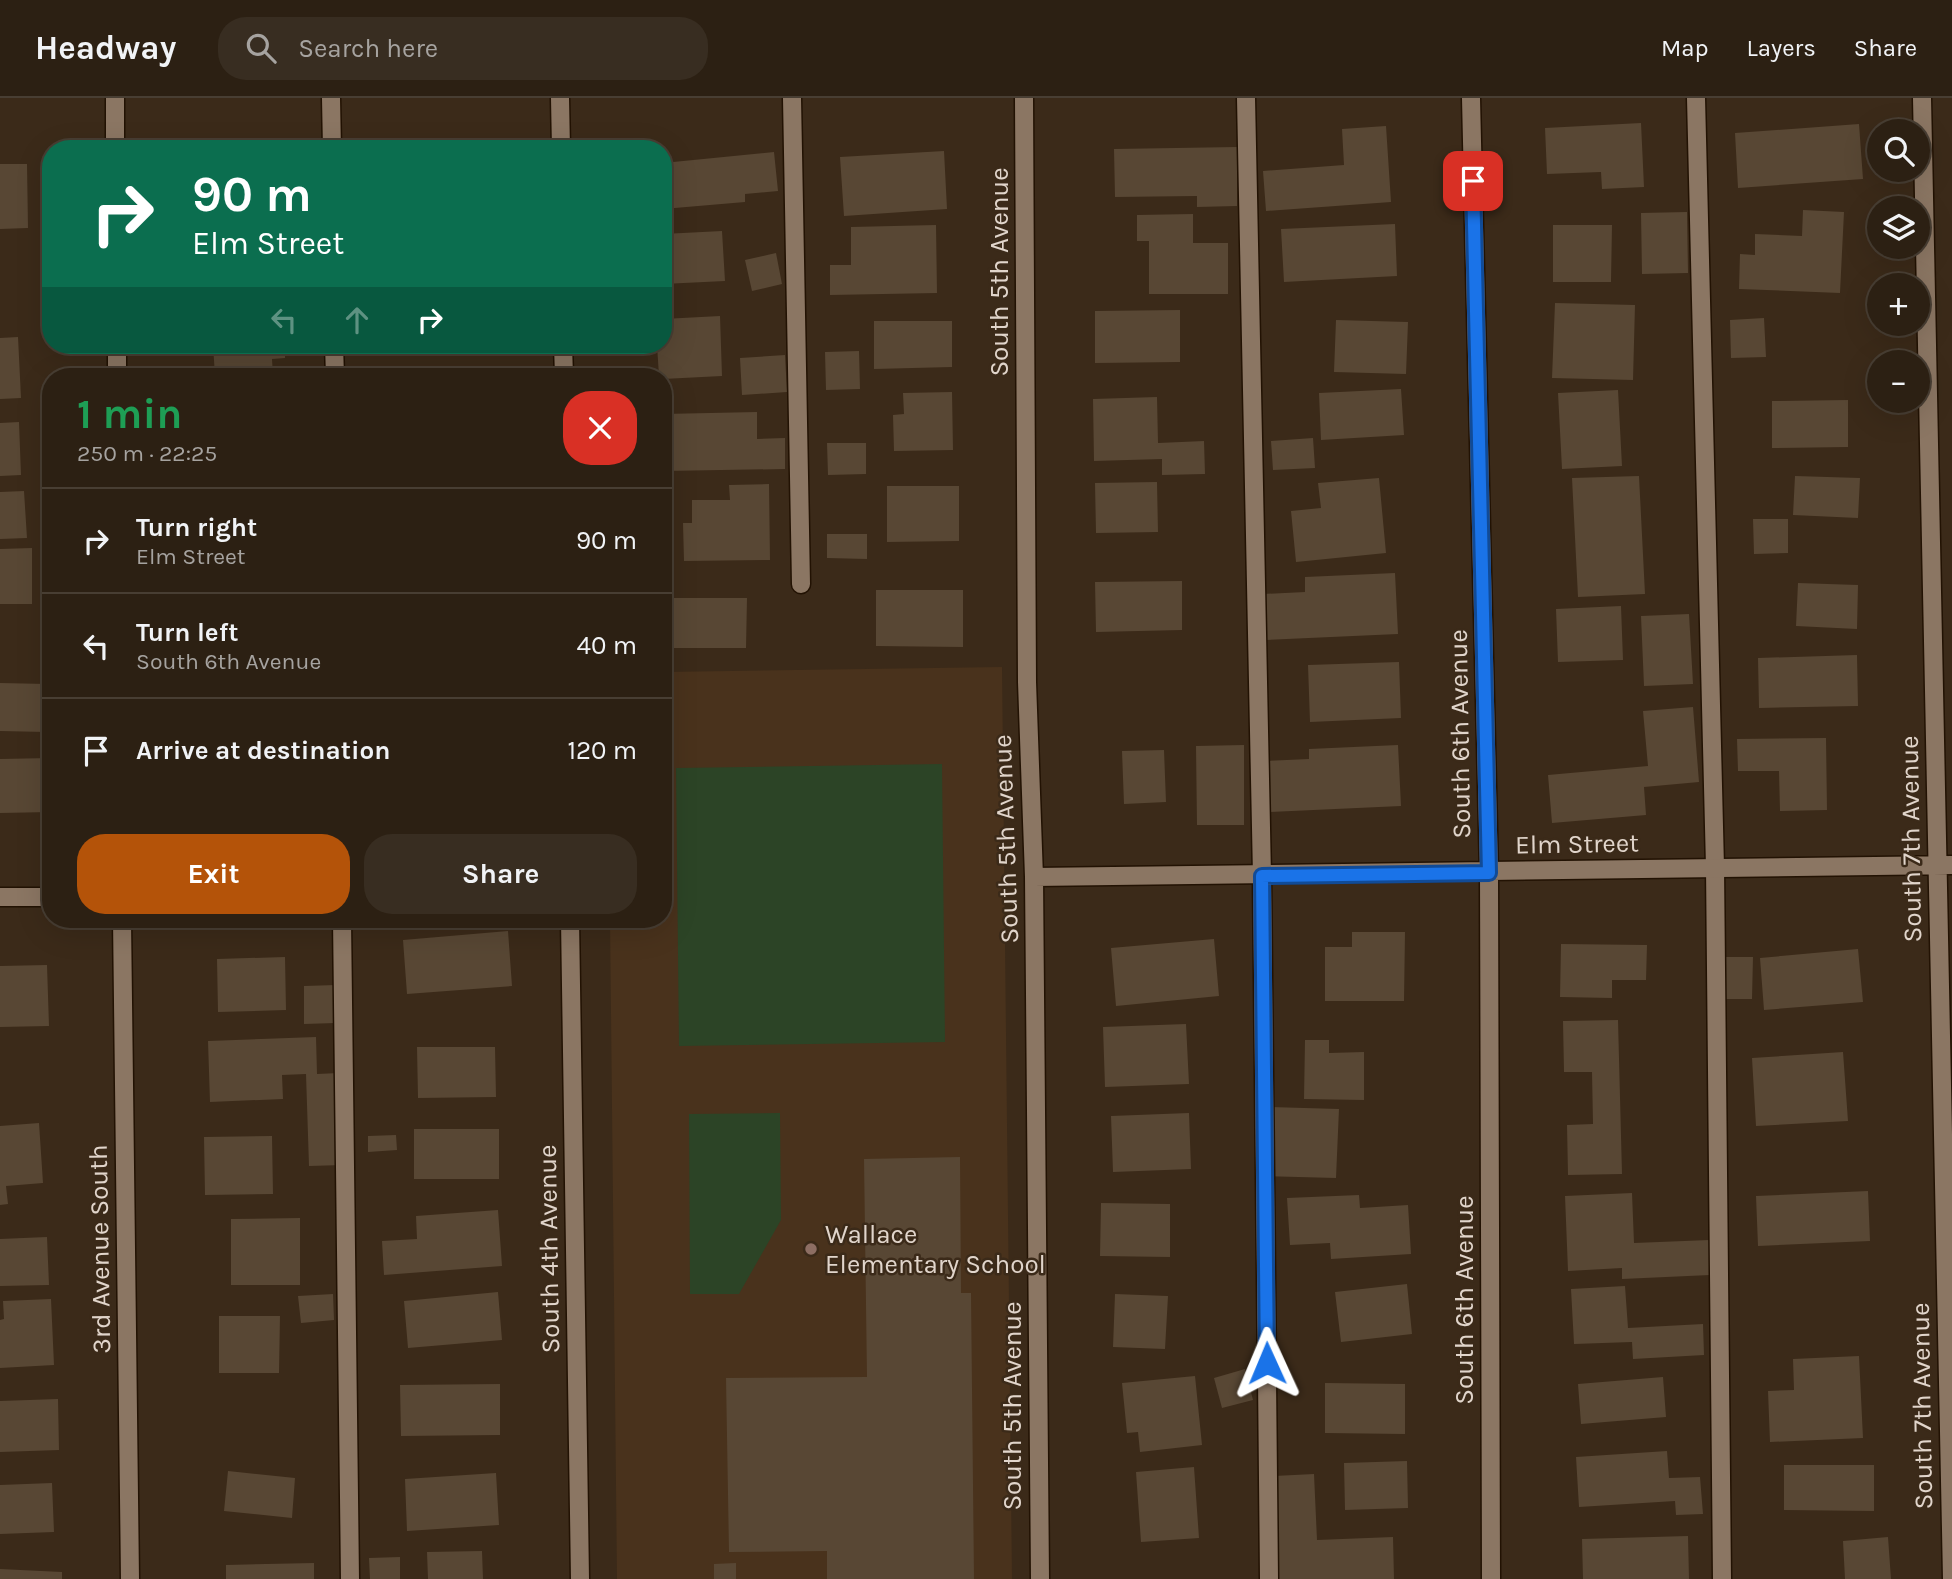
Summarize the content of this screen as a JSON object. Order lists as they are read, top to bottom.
{
  "streets": {
    "street": [
      "South 5th Avenue",
      "South 6th Avenue",
      "South 7th Avenue",
      "Elm Street",
      "3rd Avenue South",
      "South 4th Avenue"
    ]
  },
  "crossings": [
    ["South 5th Avenue", "Elm Street"],
    ["South 6th Avenue", "Elm Street"],
    ["South 7th Avenue", "Elm Street"]
  ],
  "places": ["Wallace Elementary School"],
  "page": {
    "header": "Headway",
    "search": "Search here",
    "nav": ["Map", "Layers", "Share"],
    "map_buttons": ["+", "−"],
    "turn": ["90 m", "Elm Street"],
    "heading": ["1 min", "250 m · 22:25"],
    "list": [
      {
        "name": "Turn right",
        "note": "Elm Street",
        "value": "90 m"
      },
      {
        "name": "Turn left",
        "note": "South 6th Avenue",
        "value": "40 m"
      },
      {
        "name": "Arrive at destination",
        "value": "120 m"
      }
    ],
    "buttons": ["Exit", "Share"]
  }
}
